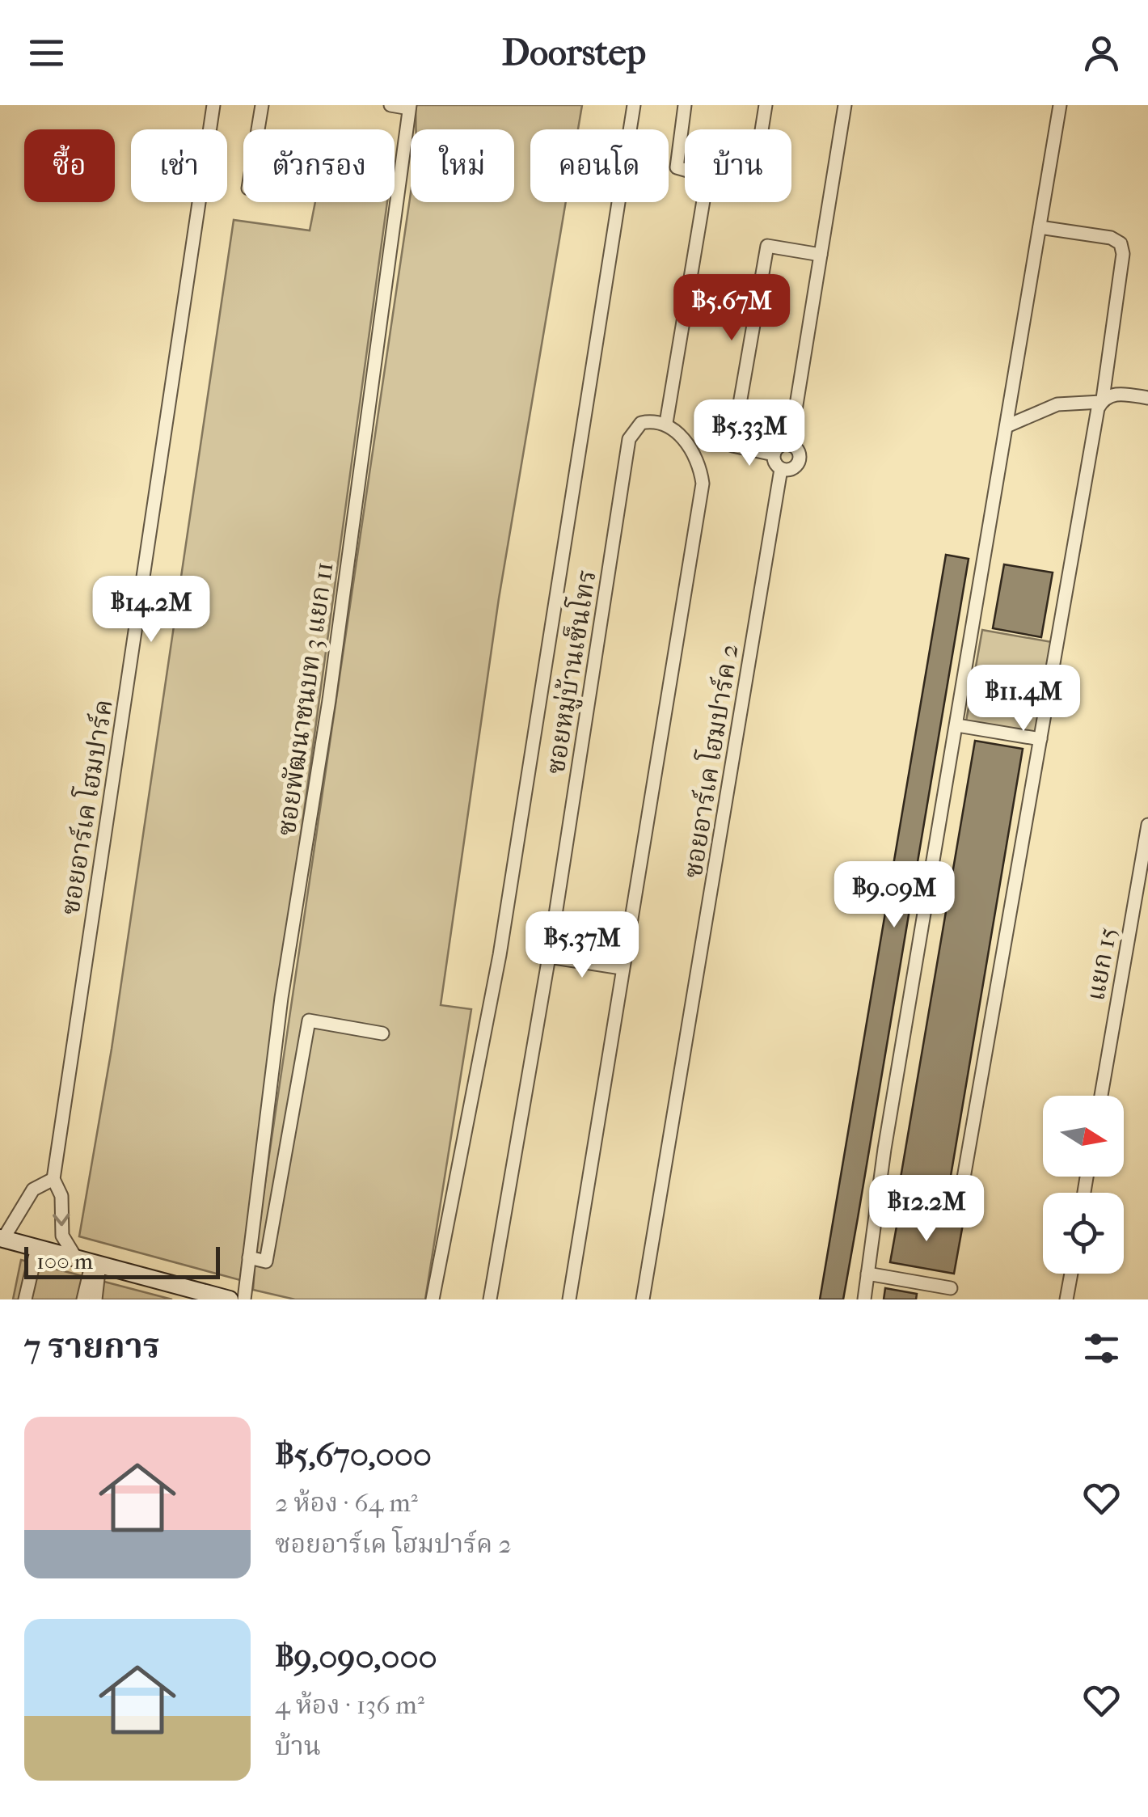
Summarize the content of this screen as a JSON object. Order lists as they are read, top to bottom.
{
  "streets": {
    "street": [
      "ซอยหมู่บ้านเซ็นโทร",
      "ซอยพัฒนาชนบท 3 แยก 11",
      "ซอยอาร์เค โฮมปาร์ค 2",
      "ซอยอาร์เค โฮมปาร์ค",
      "แยก 15"
    ]
  },
  "scale_bar": "100 m",
  "north": "right",
  "page": {
    "header": "Doorstep",
    "chip": [
      "ซื้อ",
      "เช่า",
      "ตัวกรอง",
      "ใหม่",
      "คอนโด",
      "บ้าน"
    ],
    "price": [
      "฿5.67M",
      "฿5.33M",
      "฿14.2M",
      "฿11.4M",
      "฿9.09M",
      "฿5.37M",
      "฿12.2M"
    ],
    "scale": "100 m",
    "heading": "7 รายการ",
    "list": [
      {
        "name": "฿5,670,000",
        "note": "2 ห้อง · 64 m² · ซอยอาร์เค โฮมปาร์ค 2"
      },
      {
        "name": "฿9,090,000",
        "note": "4 ห้อง · 136 m² · บ้าน"
      }
    ]
  }
}
